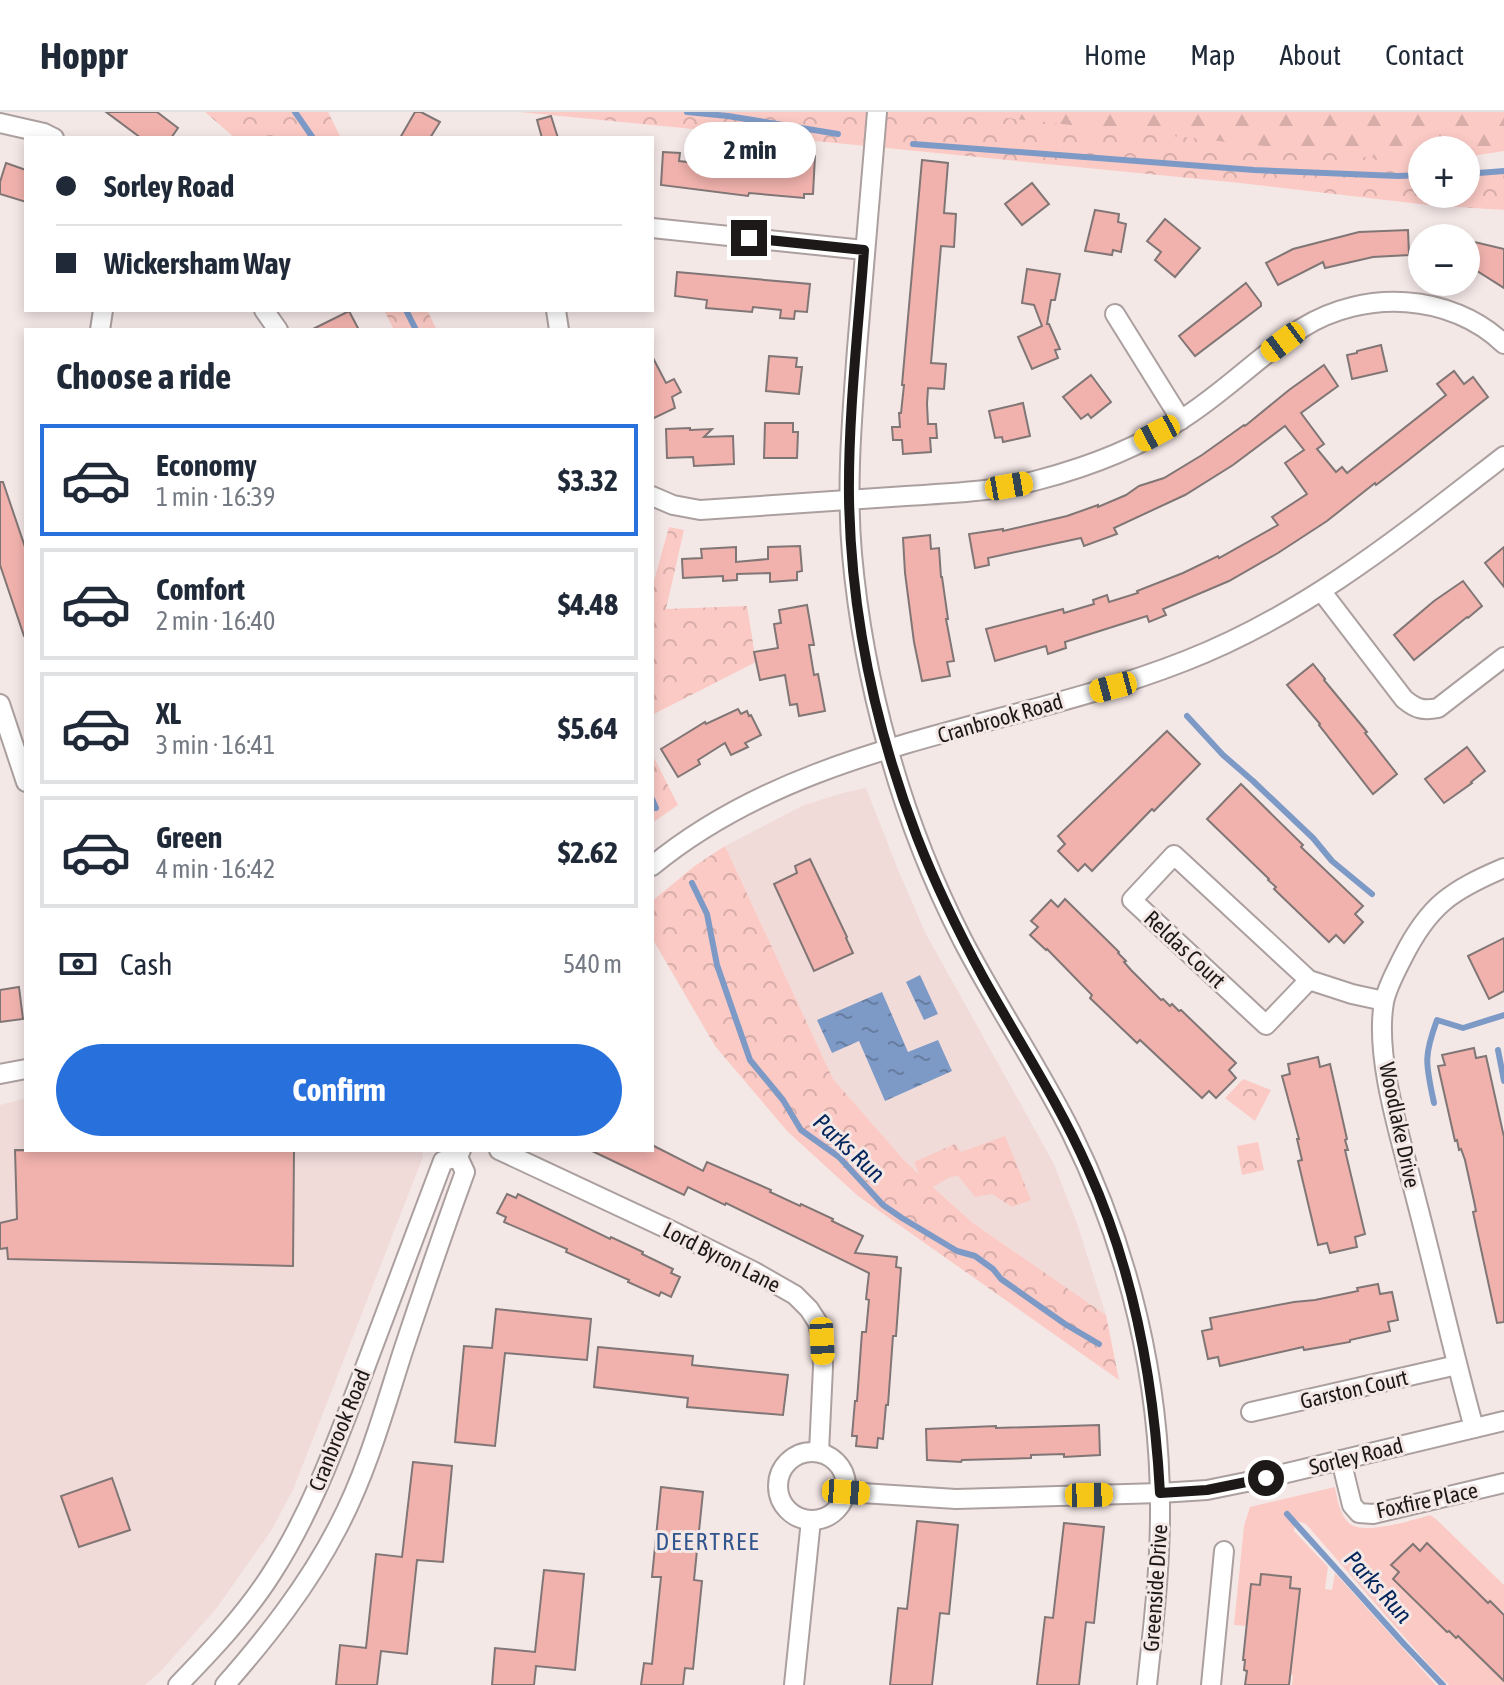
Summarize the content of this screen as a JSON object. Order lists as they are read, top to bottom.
{
  "streets": {
    "street": [
      "Cranbrook Road",
      "Reldas Court",
      "Woodlake Drive",
      "Lord Byron Lane",
      "Garston Court",
      "Sorley Road",
      "Foxfire Place",
      "Greenside Drive"
    ]
  },
  "crossings": [
    ["Cranbrook Road", "Greenside Drive"],
    ["Reldas Court", "Woodlake Drive"],
    ["Woodlake Drive", "Garston Court"],
    ["Woodlake Drive", "Sorley Road"],
    ["Lord Byron Lane", "Sorley Road"],
    ["Sorley Road", "Foxfire Place"],
    ["Sorley Road", "Greenside Drive"]
  ],
  "districts": ["DEERTREE"],
  "water": ["Parks Run"],
  "page": {
    "header": "Hoppr",
    "nav": [
      "Home",
      "Map",
      "About",
      "Contact"
    ],
    "bubble": "2 min",
    "map_buttons": ["+", "−"],
    "banner": ["Sorley Road", "Wickersham Way"],
    "heading": "Choose a ride",
    "list": [
      {
        "name": "Economy",
        "note": "1 min · 16:39",
        "value": "$3.32"
      },
      {
        "name": "Comfort",
        "note": "2 min · 16:40",
        "value": "$4.48"
      },
      {
        "name": "XL",
        "note": "3 min · 16:41",
        "value": "$5.64"
      },
      {
        "name": "Green",
        "note": "4 min · 16:42",
        "value": "$2.62"
      }
    ],
    "pay": ["Cash", "540 m"],
    "buttons": "Confirm"
  }
}
